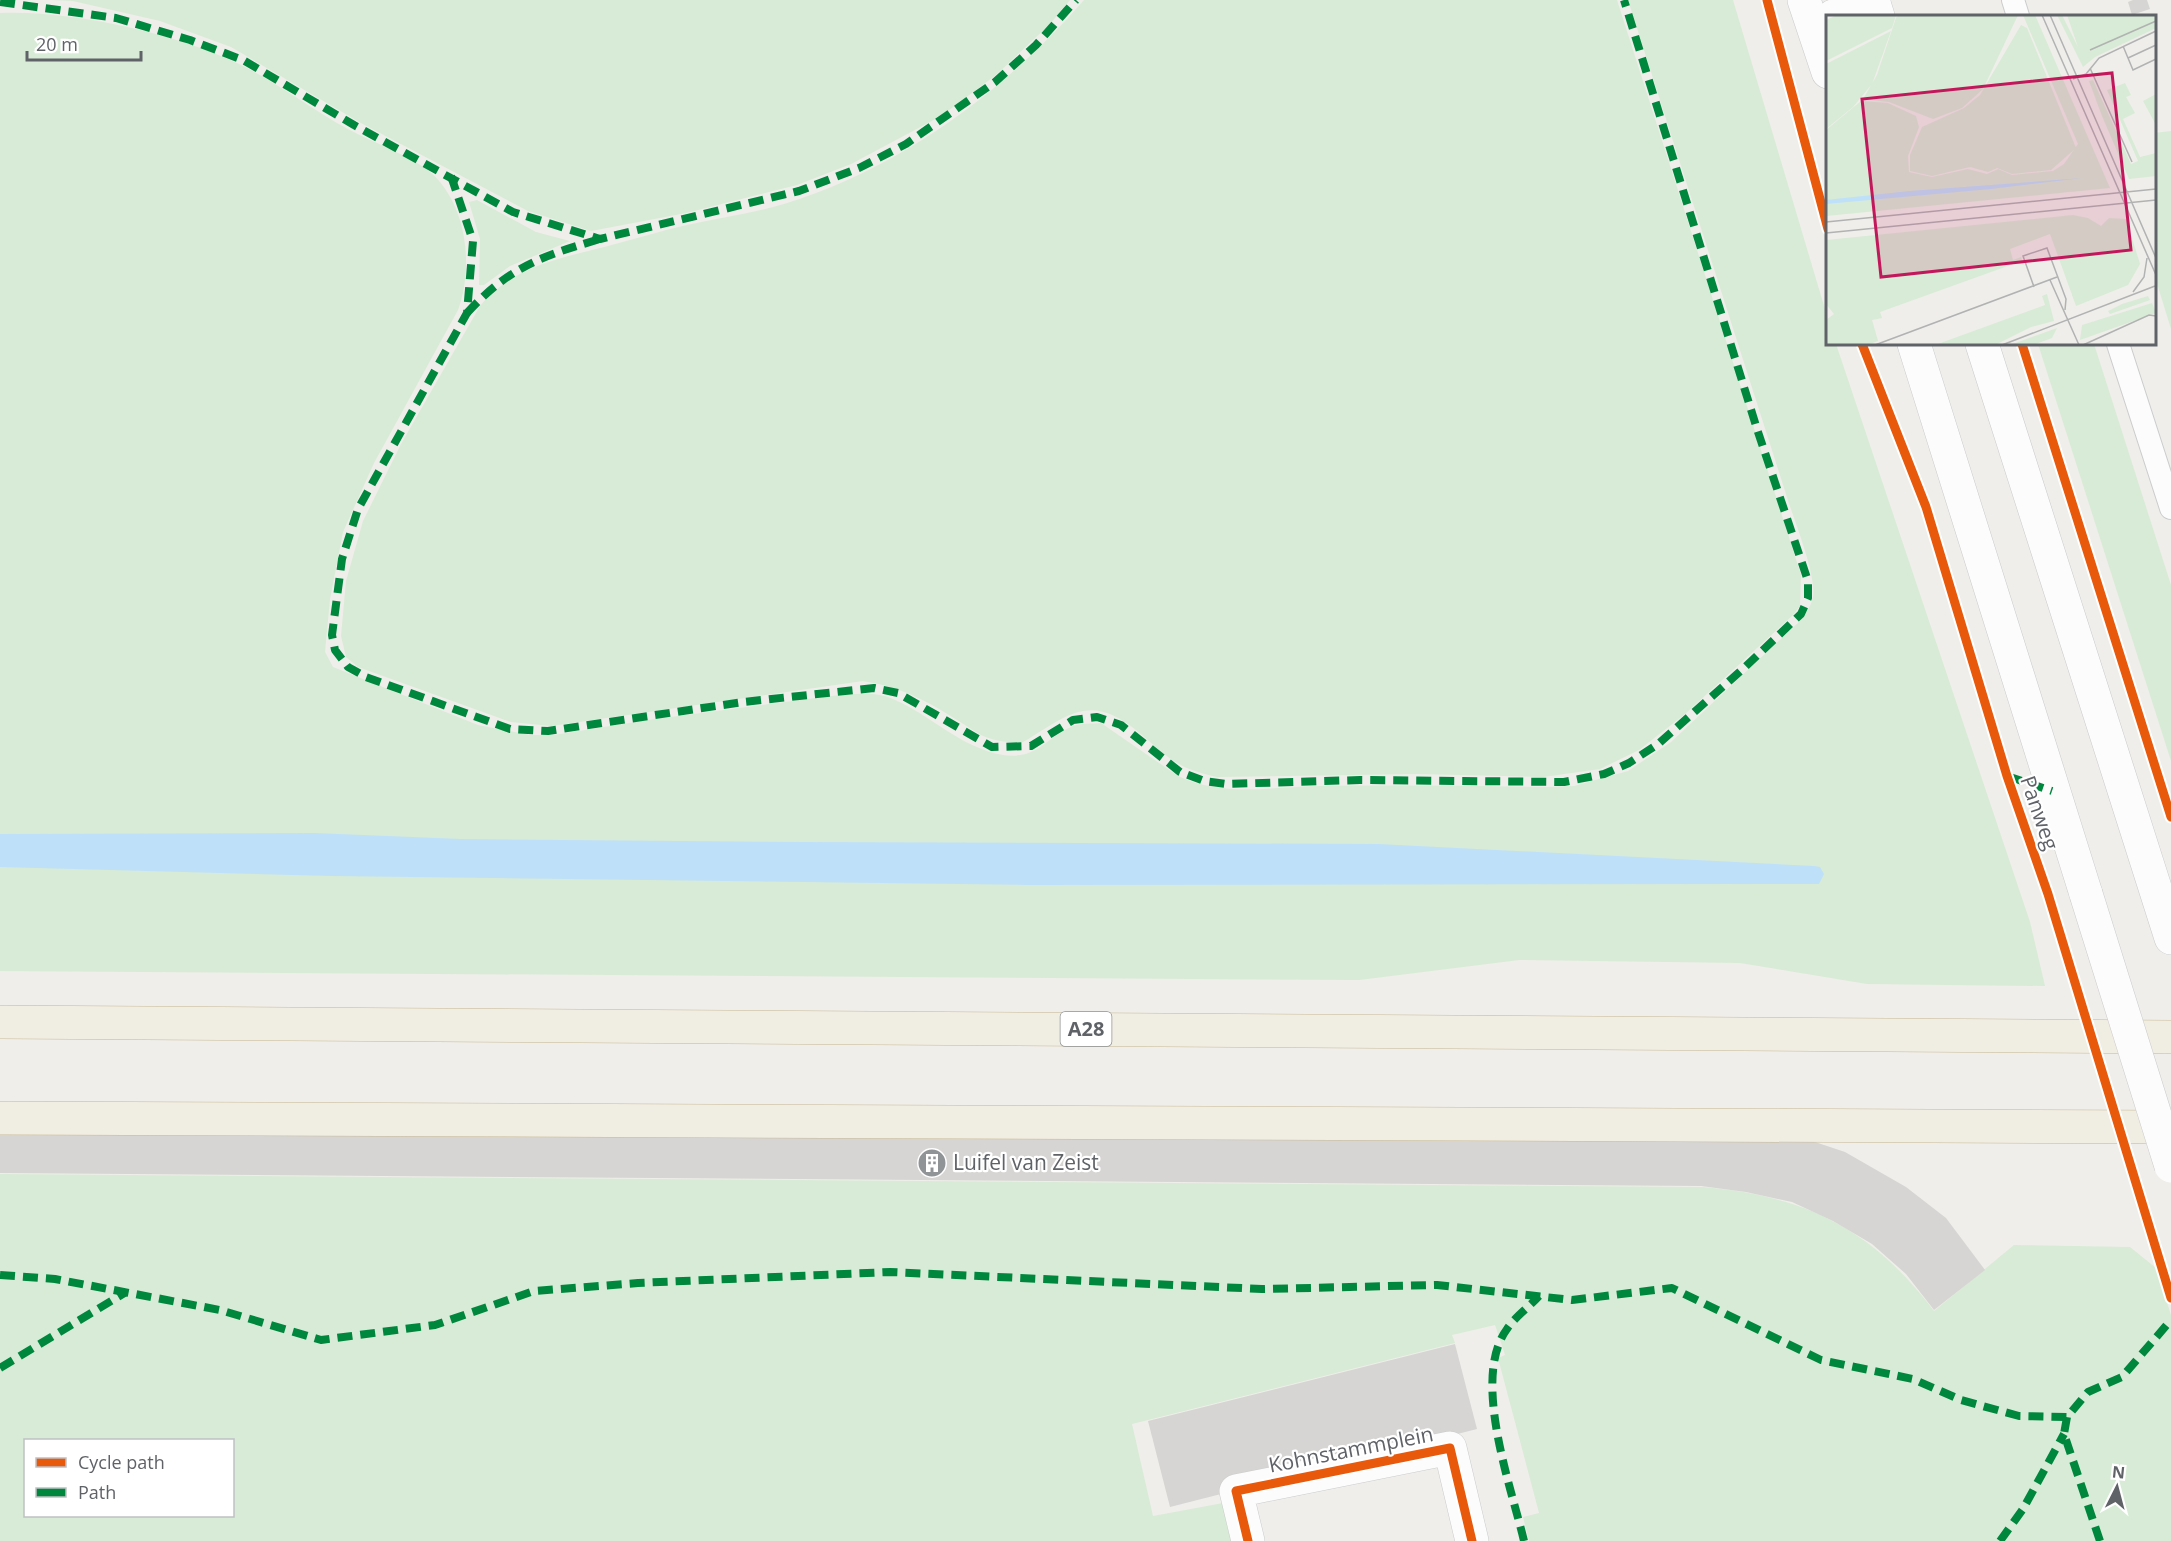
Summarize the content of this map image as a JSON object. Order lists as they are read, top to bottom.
{
  "streets": {
    "highway": ["A28"],
    "main road": ["Panweg", "Kohnstammplein"]
  },
  "places": {
    "building": ["Luifel van Zeist"]
  },
  "legend": ["Cycle path", "Path"],
  "scale_bar": "20 m",
  "north": "top"
}
